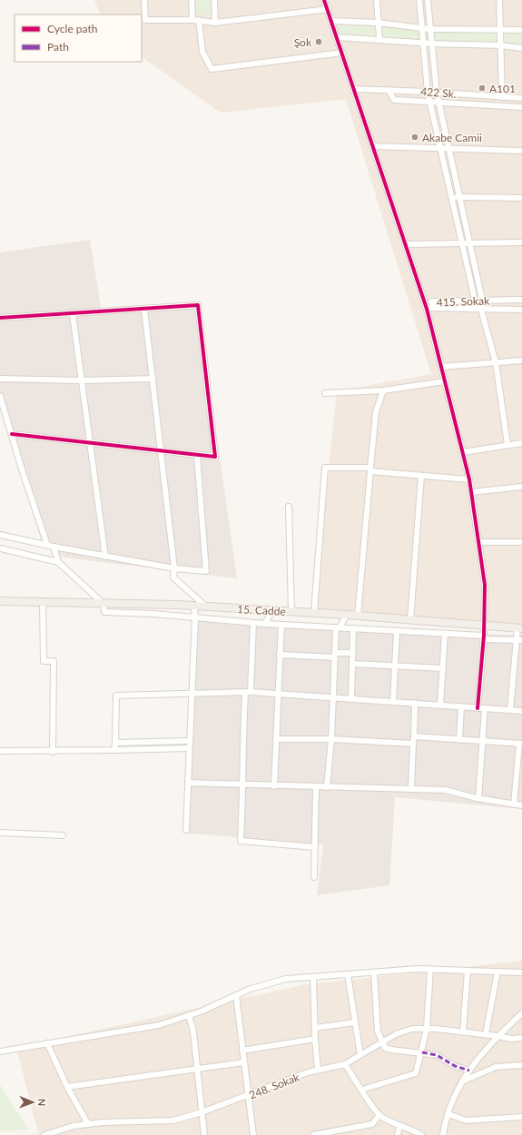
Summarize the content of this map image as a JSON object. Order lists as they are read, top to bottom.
{
  "streets": {
    "main road": ["15. Cadde"],
    "street": ["422 Sk.", "415. Sokak", "248. Sokak"]
  },
  "places": ["Şok", "A101", "Akabe Camii"],
  "legend": ["Cycle path", "Path"],
  "north": "right"
}
